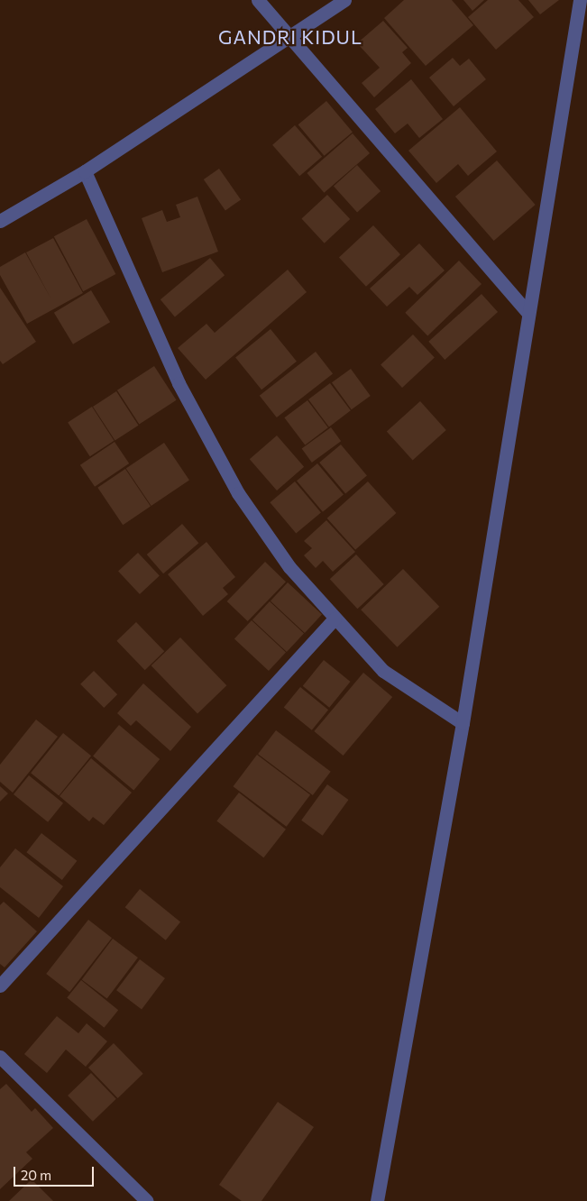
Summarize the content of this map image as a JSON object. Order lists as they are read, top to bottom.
{
  "districts": ["GANDRI KIDUL"],
  "scale_bar": "20 m"
}
